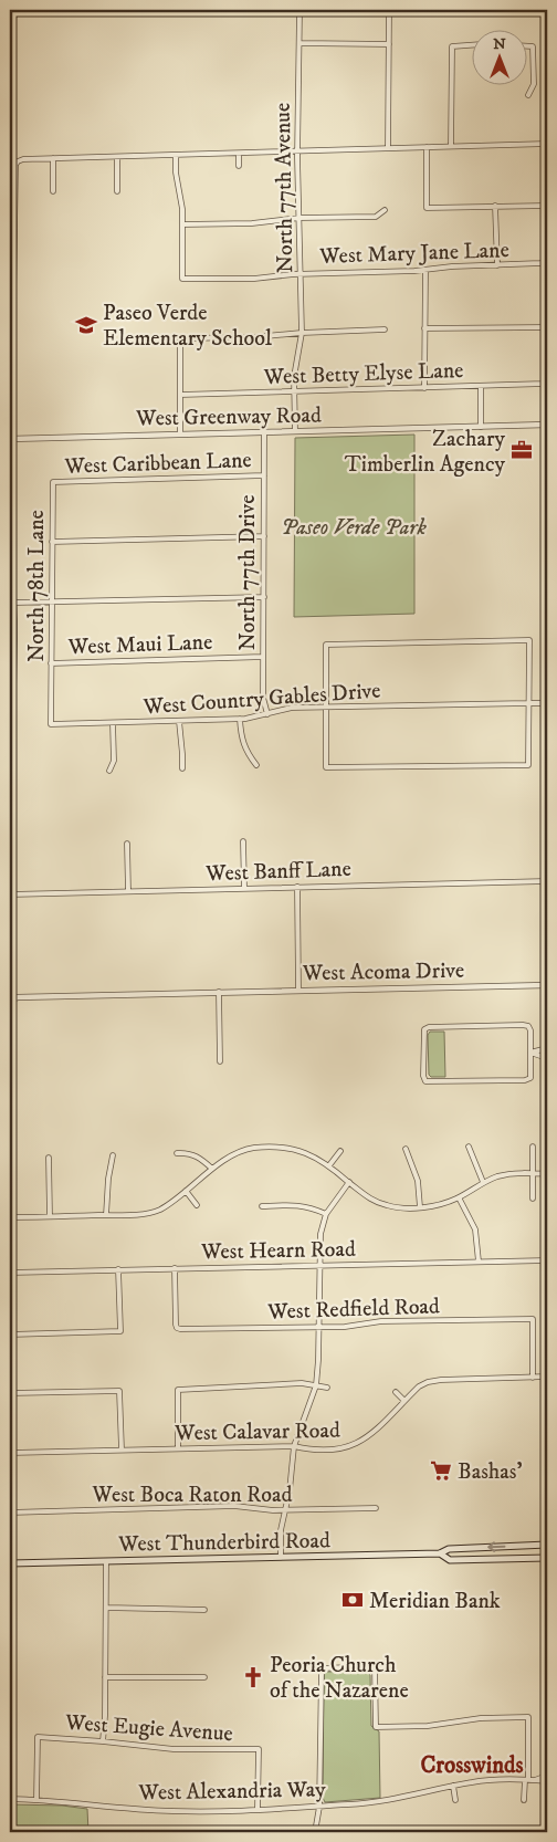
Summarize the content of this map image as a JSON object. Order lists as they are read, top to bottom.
{
  "streets": {
    "main road": ["West Thunderbird Road"],
    "street": [
      "North 77th Avenue",
      "West Mary Jane Lane",
      "West Betty Elyse Lane",
      "West Greenway Road",
      "West Caribbean Lane",
      "North 77th Drive",
      "North 78th Lane",
      "West Maui Lane",
      "West Country Gables Drive",
      "West Banff Lane",
      "West Acoma Drive",
      "West Hearn Road",
      "West Redfield Road",
      "West Calavar Road",
      "West Boca Raton Road",
      "West Eugie Avenue",
      "West Alexandria Way"
    ]
  },
  "crossings": [
    ["North 77th Avenue", "West Mary Jane Lane"],
    ["North 77th Avenue", "West Betty Elyse Lane"],
    ["North 77th Avenue", "West Greenway Road"],
    ["West Greenway Road", "North 77th Drive"],
    ["West Caribbean Lane", "North 77th Drive"],
    ["West Caribbean Lane", "North 78th Lane"],
    ["North 77th Drive", "West Maui Lane"],
    ["North 77th Drive", "West Country Gables Drive"],
    ["North 78th Lane", "West Maui Lane"],
    ["North 78th Lane", "West Country Gables Drive"],
    ["West Hearn Road", "West Redfield Road"],
    ["West Redfield Road", "West Calavar Road"],
    ["West Eugie Avenue", "West Alexandria Way"]
  ],
  "districts": ["Crosswinds"],
  "parks": ["Paseo Verde Park"],
  "places": {
    "school or university": ["Paseo Verde Elementary School"],
    "office": ["Zachary Timberlin Agency"],
    "supermarket": ["Bashas'"],
    "bank": ["Meridian Bank"],
    "church": ["Peoria Church of the Nazarene"]
  },
  "north": "top"
}
